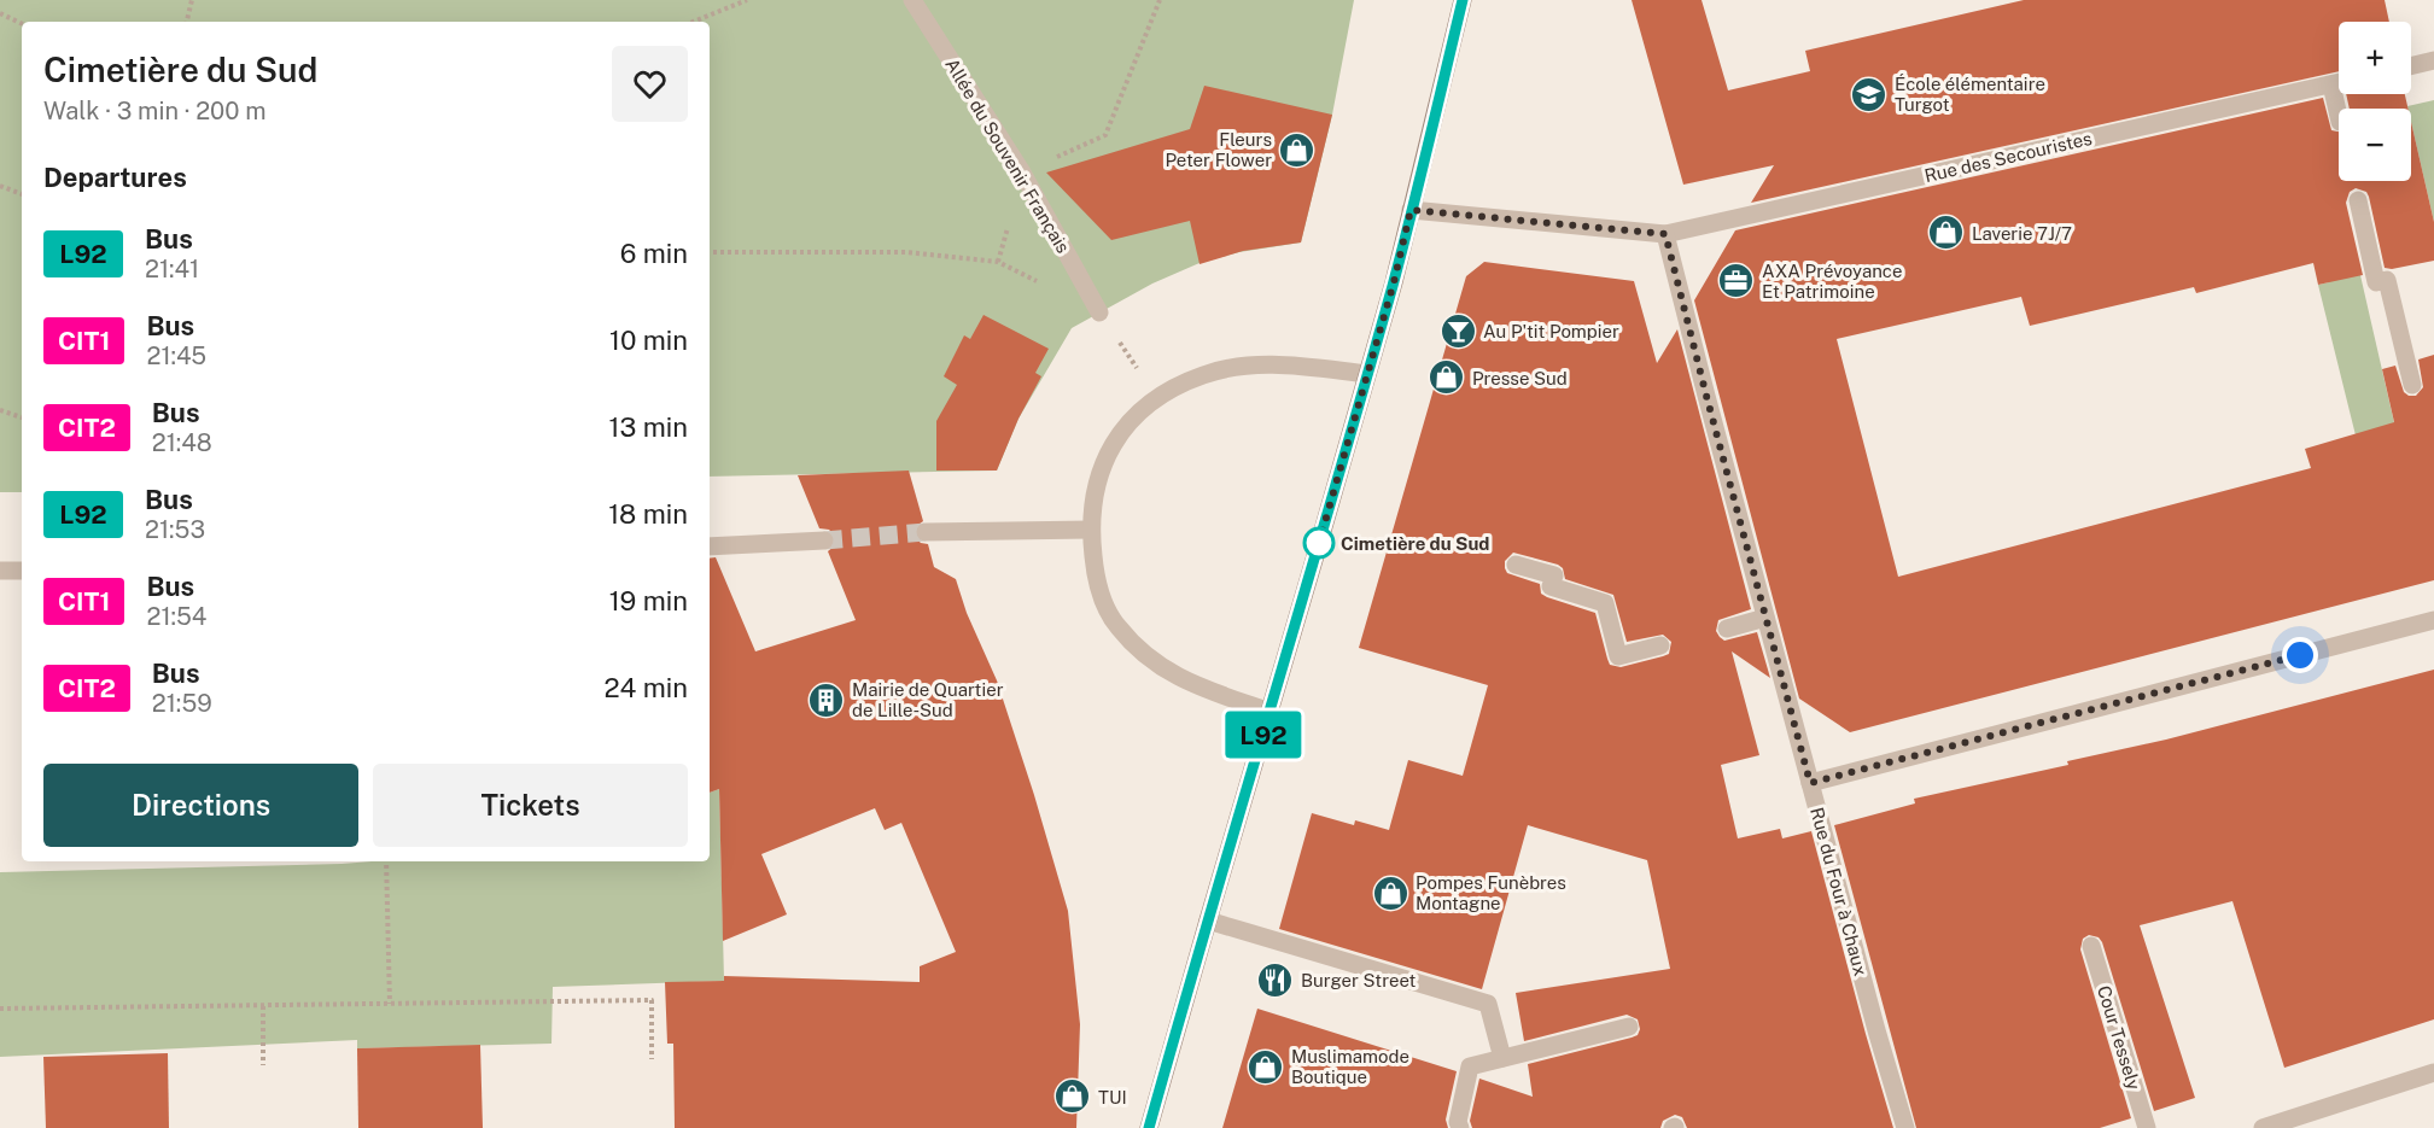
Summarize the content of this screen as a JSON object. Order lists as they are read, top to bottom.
{
  "streets": {
    "street": [
      "Allée du Souvenir Français",
      "Rue des Secouristes",
      "Rue du Four à Chaux",
      "Cour Tessely"
    ]
  },
  "crossings": [
    ["Rue des Secouristes", "Rue du Four à Chaux"]
  ],
  "places": {
    "school or university": ["École élémentaire Turgot"],
    "shop": [
      "Fleurs Peter Flower",
      "Laverie 7J/7",
      "Presse Sud",
      "Pompes Funèbres Montagne",
      "Muslimamode Boutique",
      "TUI"
    ],
    "office": ["AXA Prévoyance Et Patrimoine"],
    "bar": ["Au P'tit Pompier"],
    "other": ["Cimetière du Sud"],
    "building": ["Mairie de Quartier de Lille-Sud"],
    "restaurant": ["Burger Street"]
  },
  "lines": ["bus line L92"],
  "page": {
    "on_map": "L92",
    "map_buttons": ["+", "−"],
    "heading": [
      ["Cimetière du Sud", "Walk · 3 min · 200 m"],
      "Departures"
    ],
    "list": [
      {
        "mark": "L92",
        "name": "Bus",
        "note": "21:41",
        "value": "6 min"
      },
      {
        "mark": "CIT1",
        "name": "Bus",
        "note": "21:45",
        "value": "10 min"
      },
      {
        "mark": "CIT2",
        "name": "Bus",
        "note": "21:48",
        "value": "13 min"
      },
      {
        "mark": "L92",
        "name": "Bus",
        "note": "21:53",
        "value": "18 min"
      },
      {
        "mark": "CIT1",
        "name": "Bus",
        "note": "21:54",
        "value": "19 min"
      },
      {
        "mark": "CIT2",
        "name": "Bus",
        "note": "21:59",
        "value": "24 min"
      }
    ],
    "buttons": ["Directions", "Tickets"]
  }
}
